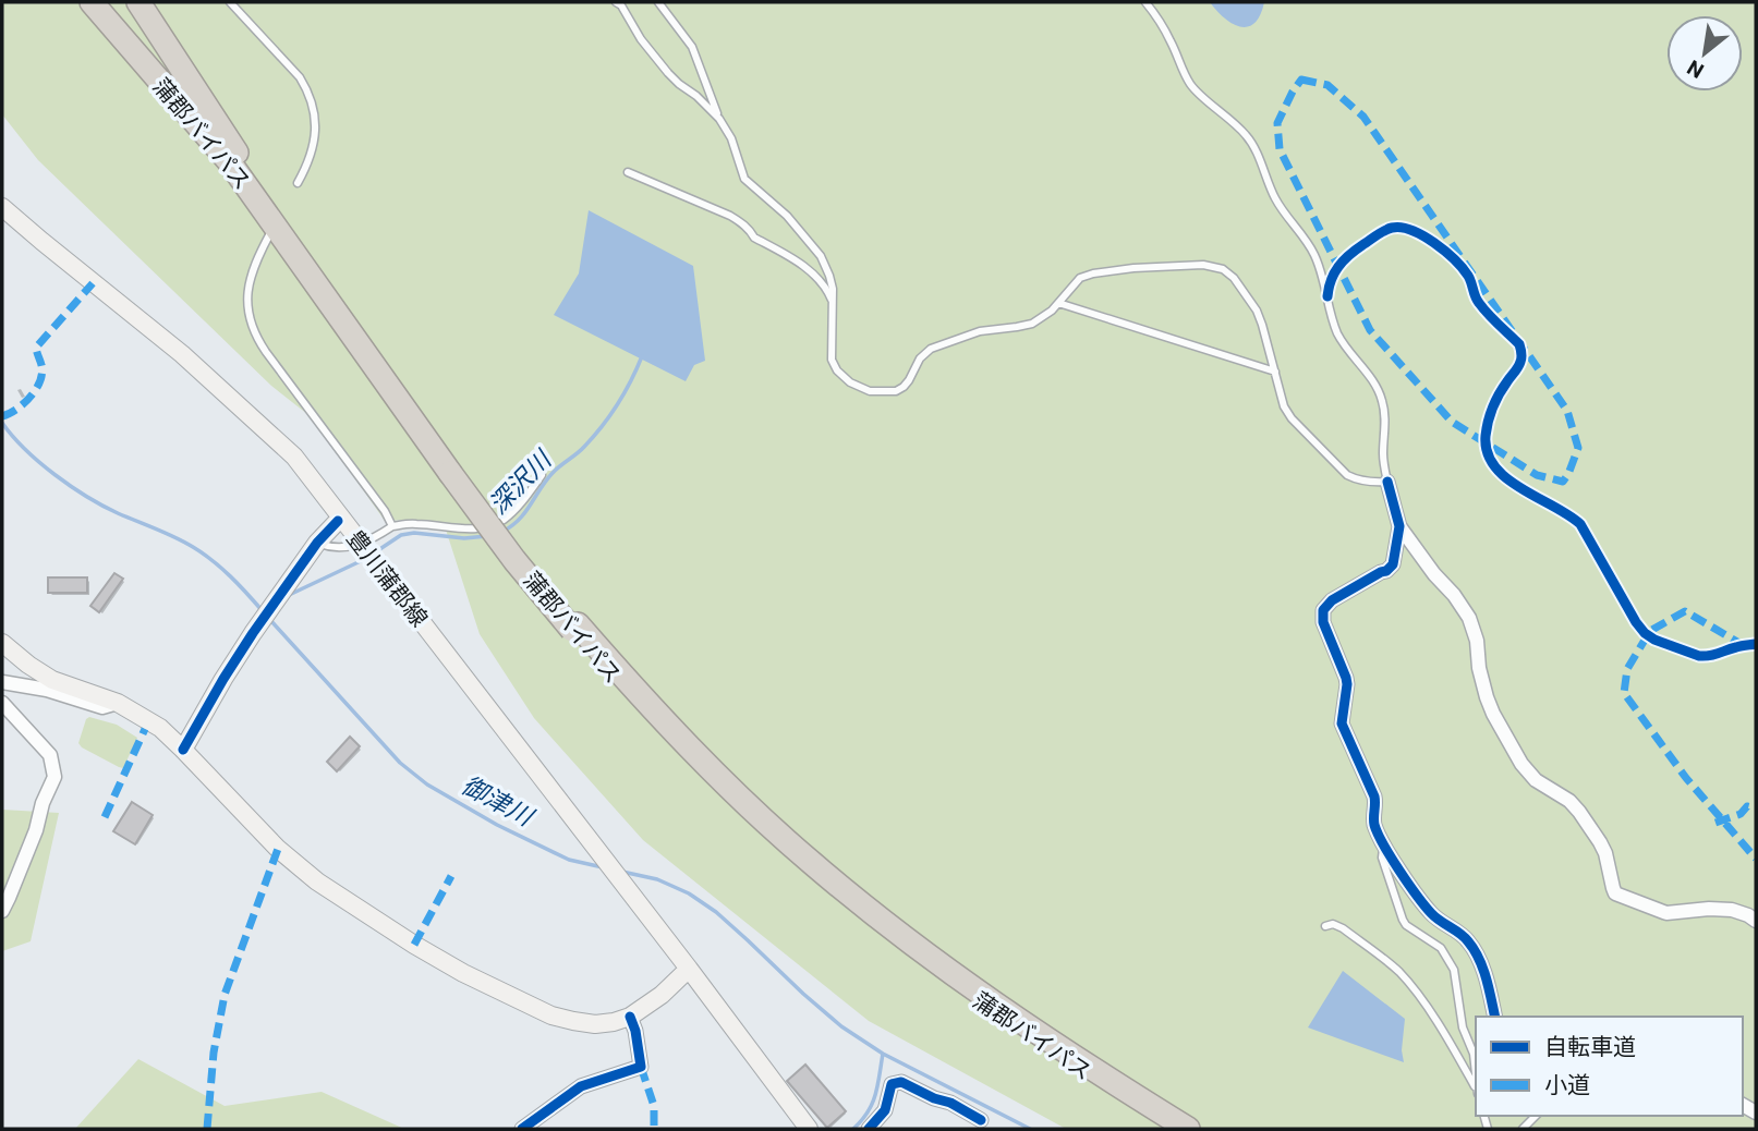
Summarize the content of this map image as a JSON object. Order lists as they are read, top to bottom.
{
  "streets": {
    "highway": ["蒲郡バイパス"],
    "main road": ["豊川蒲郡線"]
  },
  "water": ["深沢川", "御津川"],
  "legend": ["自転車道", "小道"],
  "north": "bottom left"
}
